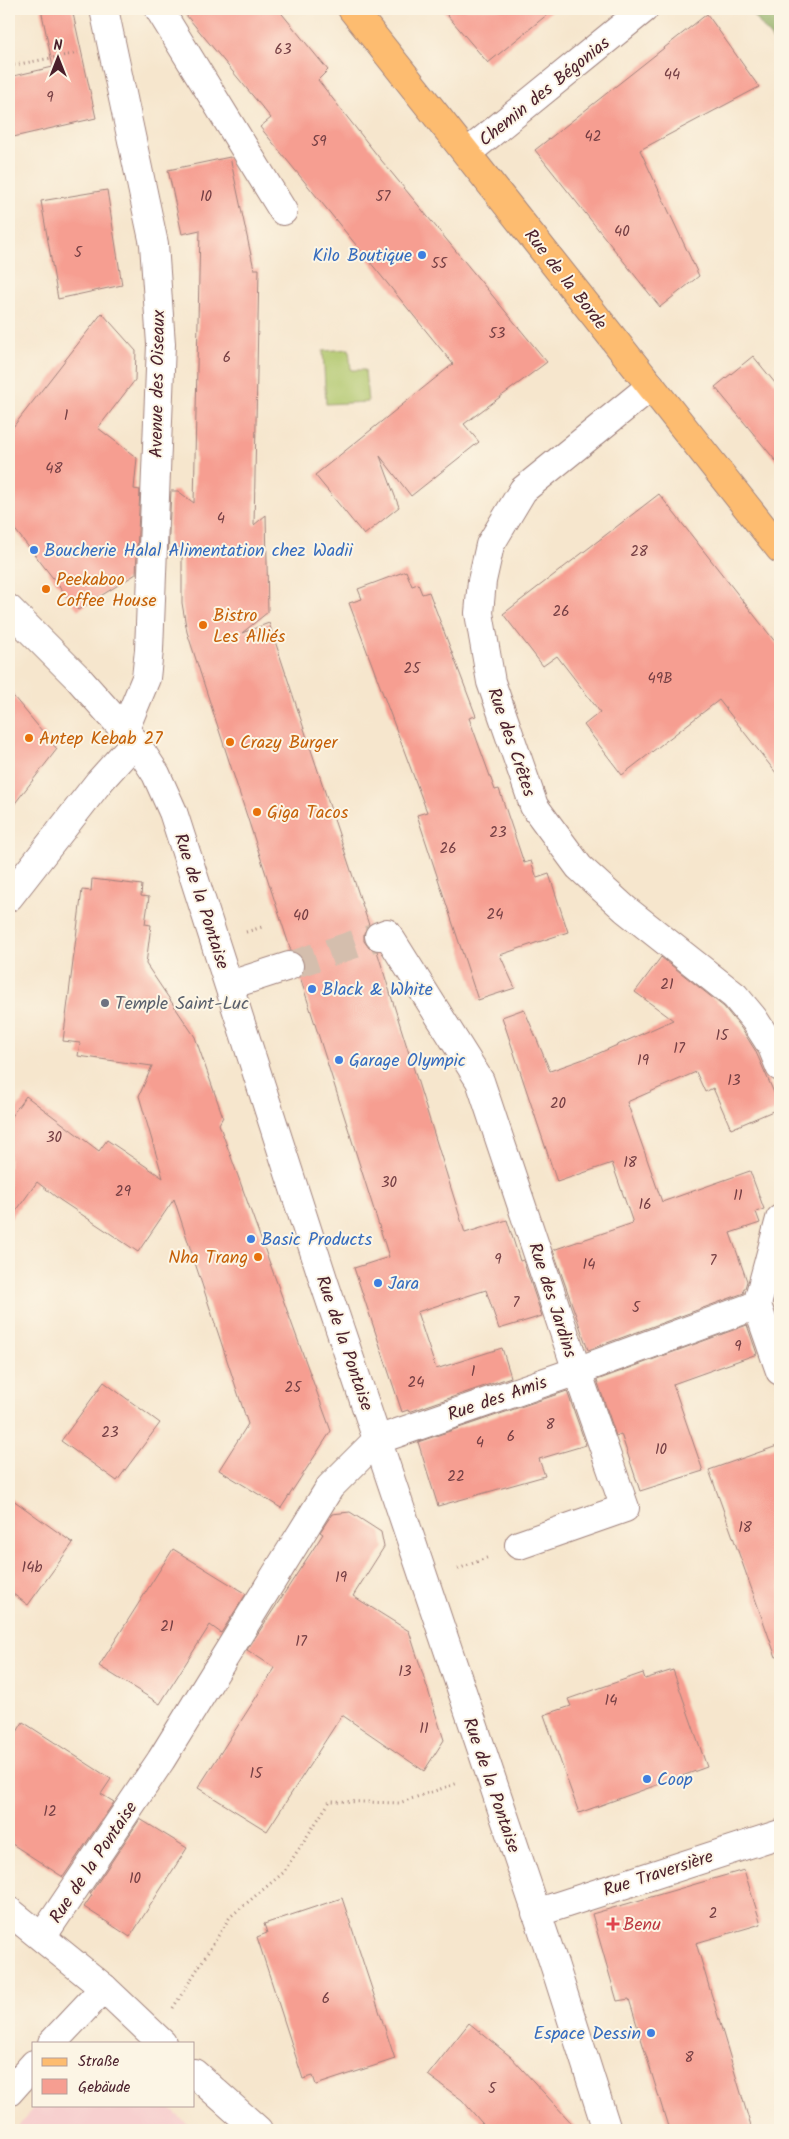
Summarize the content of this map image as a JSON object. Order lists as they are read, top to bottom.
{
  "streets": {
    "main road": ["Rue de la Borde"],
    "street": [
      "Chemin des Bégonias",
      "Avenue des Oiseaux",
      "Rue des Crêtes",
      "Rue de la Pontaise",
      "Rue des Jardins",
      "Rue des Amis",
      "Rue Traversière"
    ]
  },
  "crossings": [
    ["Chemin des Bégonias", "Rue de la Borde"],
    ["Rue de la Borde", "Rue des Crêtes"],
    ["Avenue des Oiseaux", "Rue de la Pontaise"],
    ["Rue de la Pontaise", "Rue des Amis"],
    ["Rue de la Pontaise", "Rue Traversière"],
    ["Rue des Jardins", "Rue des Amis"]
  ],
  "places": {
    "other": [
      "Kilo Boutique",
      "Boucherie Halal Alimentation chez Wadii",
      "Peekaboo Coffee House",
      "Bistro Les Alliés",
      "Antep Kebab 27",
      "Crazy Burger",
      "Giga Tacos",
      "Black & White",
      "Temple Saint-Luc",
      "Garage Olympic",
      "Basic Products",
      "Nha Trang",
      "Jara",
      "Coop",
      "Espace Dessin"
    ],
    "health": ["Benu"]
  },
  "house_numbers": [
    "63",
    "44",
    "9",
    "42",
    "59",
    "10",
    "57",
    "40",
    "5",
    "55",
    "53",
    "6",
    "1",
    "48",
    "4",
    "28",
    "26",
    "25",
    "49B",
    "23",
    "26",
    "24",
    "40",
    "21",
    "15",
    "17",
    "19",
    "13",
    "20",
    "30",
    "18",
    "30",
    "29",
    "11",
    "16",
    "9",
    "7",
    "14",
    "7",
    "5",
    "9",
    "1",
    "24",
    "25",
    "8",
    "23",
    "6",
    "4",
    "10",
    "22",
    "18",
    "14b",
    "19",
    "21",
    "17",
    "13",
    "14",
    "11",
    "15",
    "12",
    "10",
    "2",
    "6",
    "8",
    "5"
  ],
  "legend": ["Straße", "Gebäude"],
  "north": "top"
}
